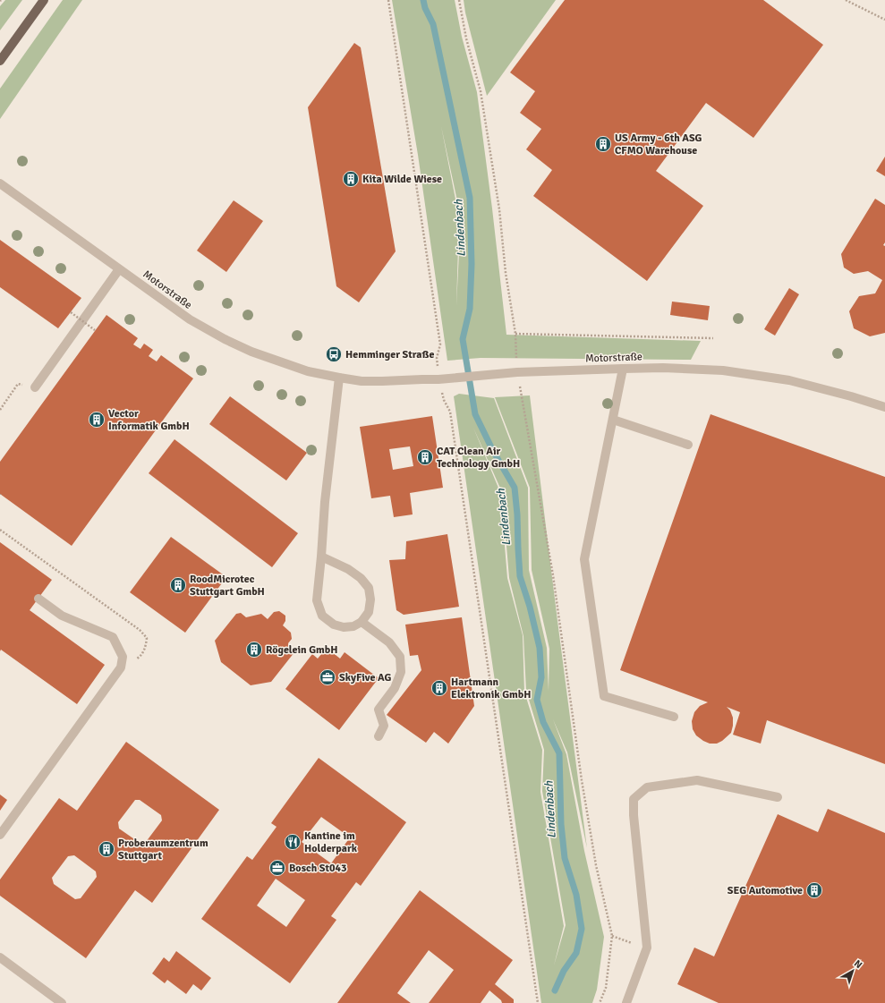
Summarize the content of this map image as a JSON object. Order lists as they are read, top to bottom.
{
  "streets": {
    "street": ["Motorstraße"]
  },
  "water": ["Lindenbach"],
  "places": {
    "building": [
      "US Army - 6th ASG CFMO Warehouse",
      "Kita Wilde Wiese",
      "Vector Informatik GmbH",
      "CAT Clean Air Technology GmbH",
      "RoodMicrotec Stuttgart GmbH",
      "Rögelein GmbH",
      "Hartmann Elektronik GmbH",
      "Proberaumzentrum Stuttgart",
      "SEG Automotive"
    ],
    "bus stop": ["Hemminger Straße"],
    "office": ["SkyFive AG", "Bosch St043"],
    "restaurant": ["Kantine im Holderpark"]
  },
  "north": "top right"
}
